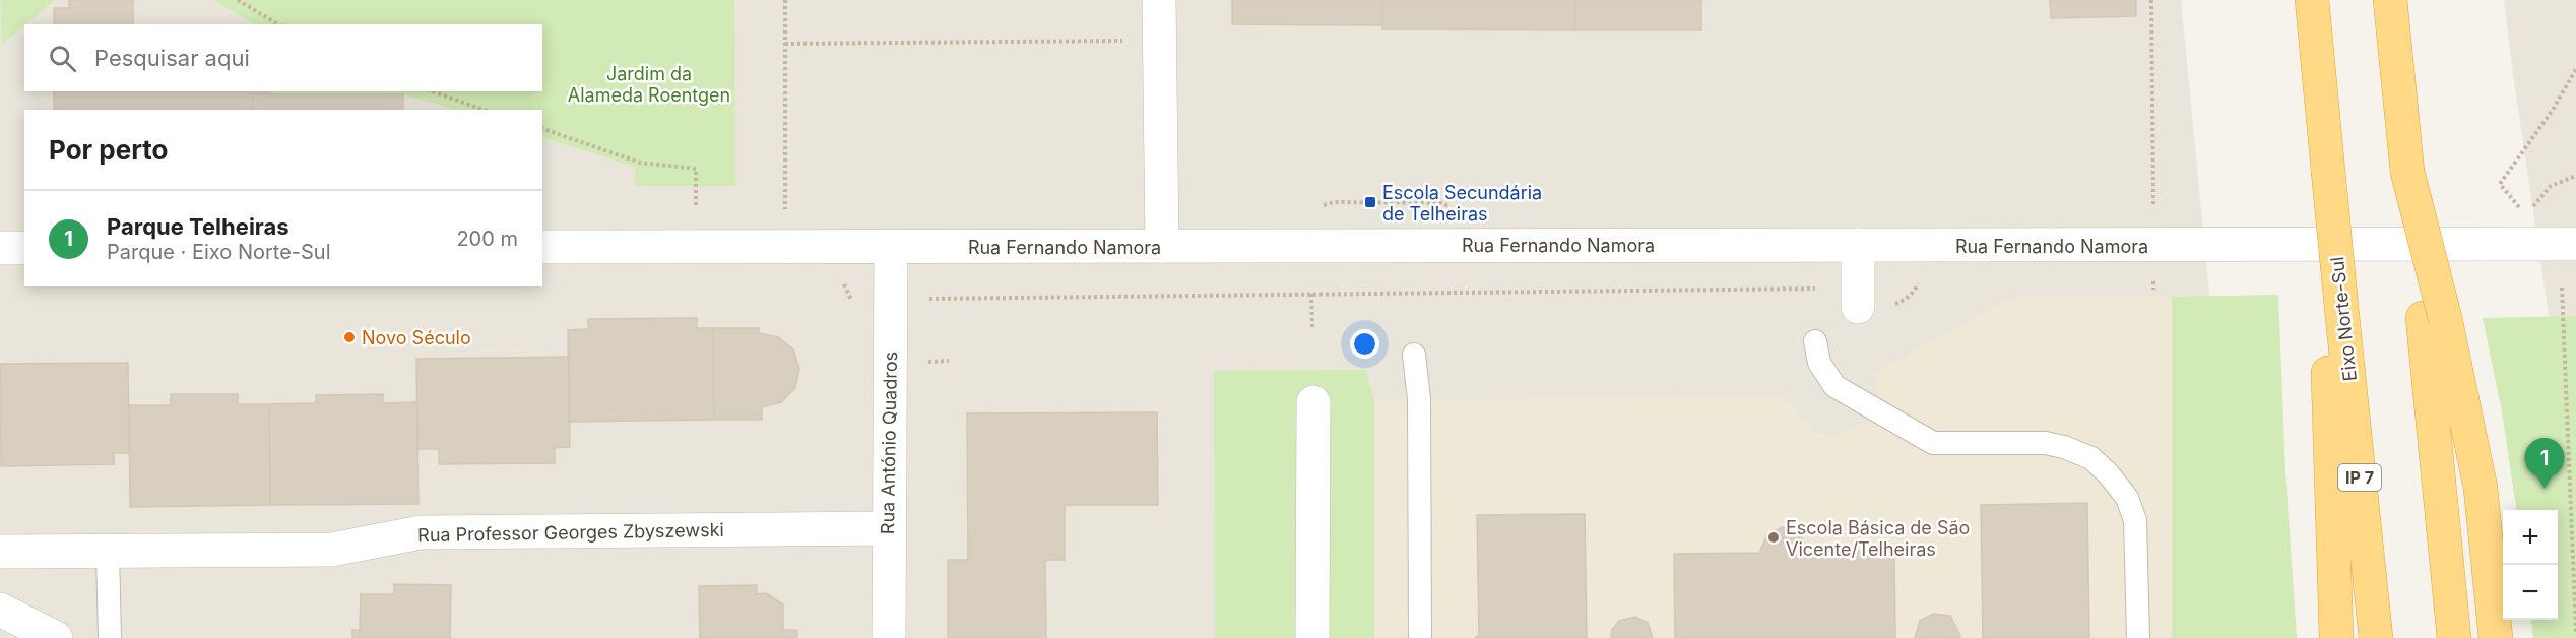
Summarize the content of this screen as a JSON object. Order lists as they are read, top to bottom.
{
  "streets": {
    "highway": ["Eixo Norte-Sul", "IP 7"],
    "street": ["Rua Fernando Namora", "Rua António Quadros", "Rua Professor Georges Zbyszewski"]
  },
  "crossings": [
    ["Rua Fernando Namora", "Rua António Quadros"],
    ["Rua António Quadros", "Rua Professor Georges Zbyszewski"]
  ],
  "parks": ["Jardim da Alameda Roentgen"],
  "places": {
    "transit": ["Escola Secundária de Telheiras"],
    "other": ["Novo Século", "Escola Básica de São Vicente/Telheiras"]
  },
  "page": {
    "search": "Pesquisar aqui",
    "heading": "Por perto",
    "list": [
      {
        "mark": "1",
        "name": "Parque Telheiras",
        "note": "Parque · Eixo Norte-Sul",
        "value": "200 m"
      }
    ],
    "pins": "1",
    "map_buttons": ["+", "−"]
  }
}
